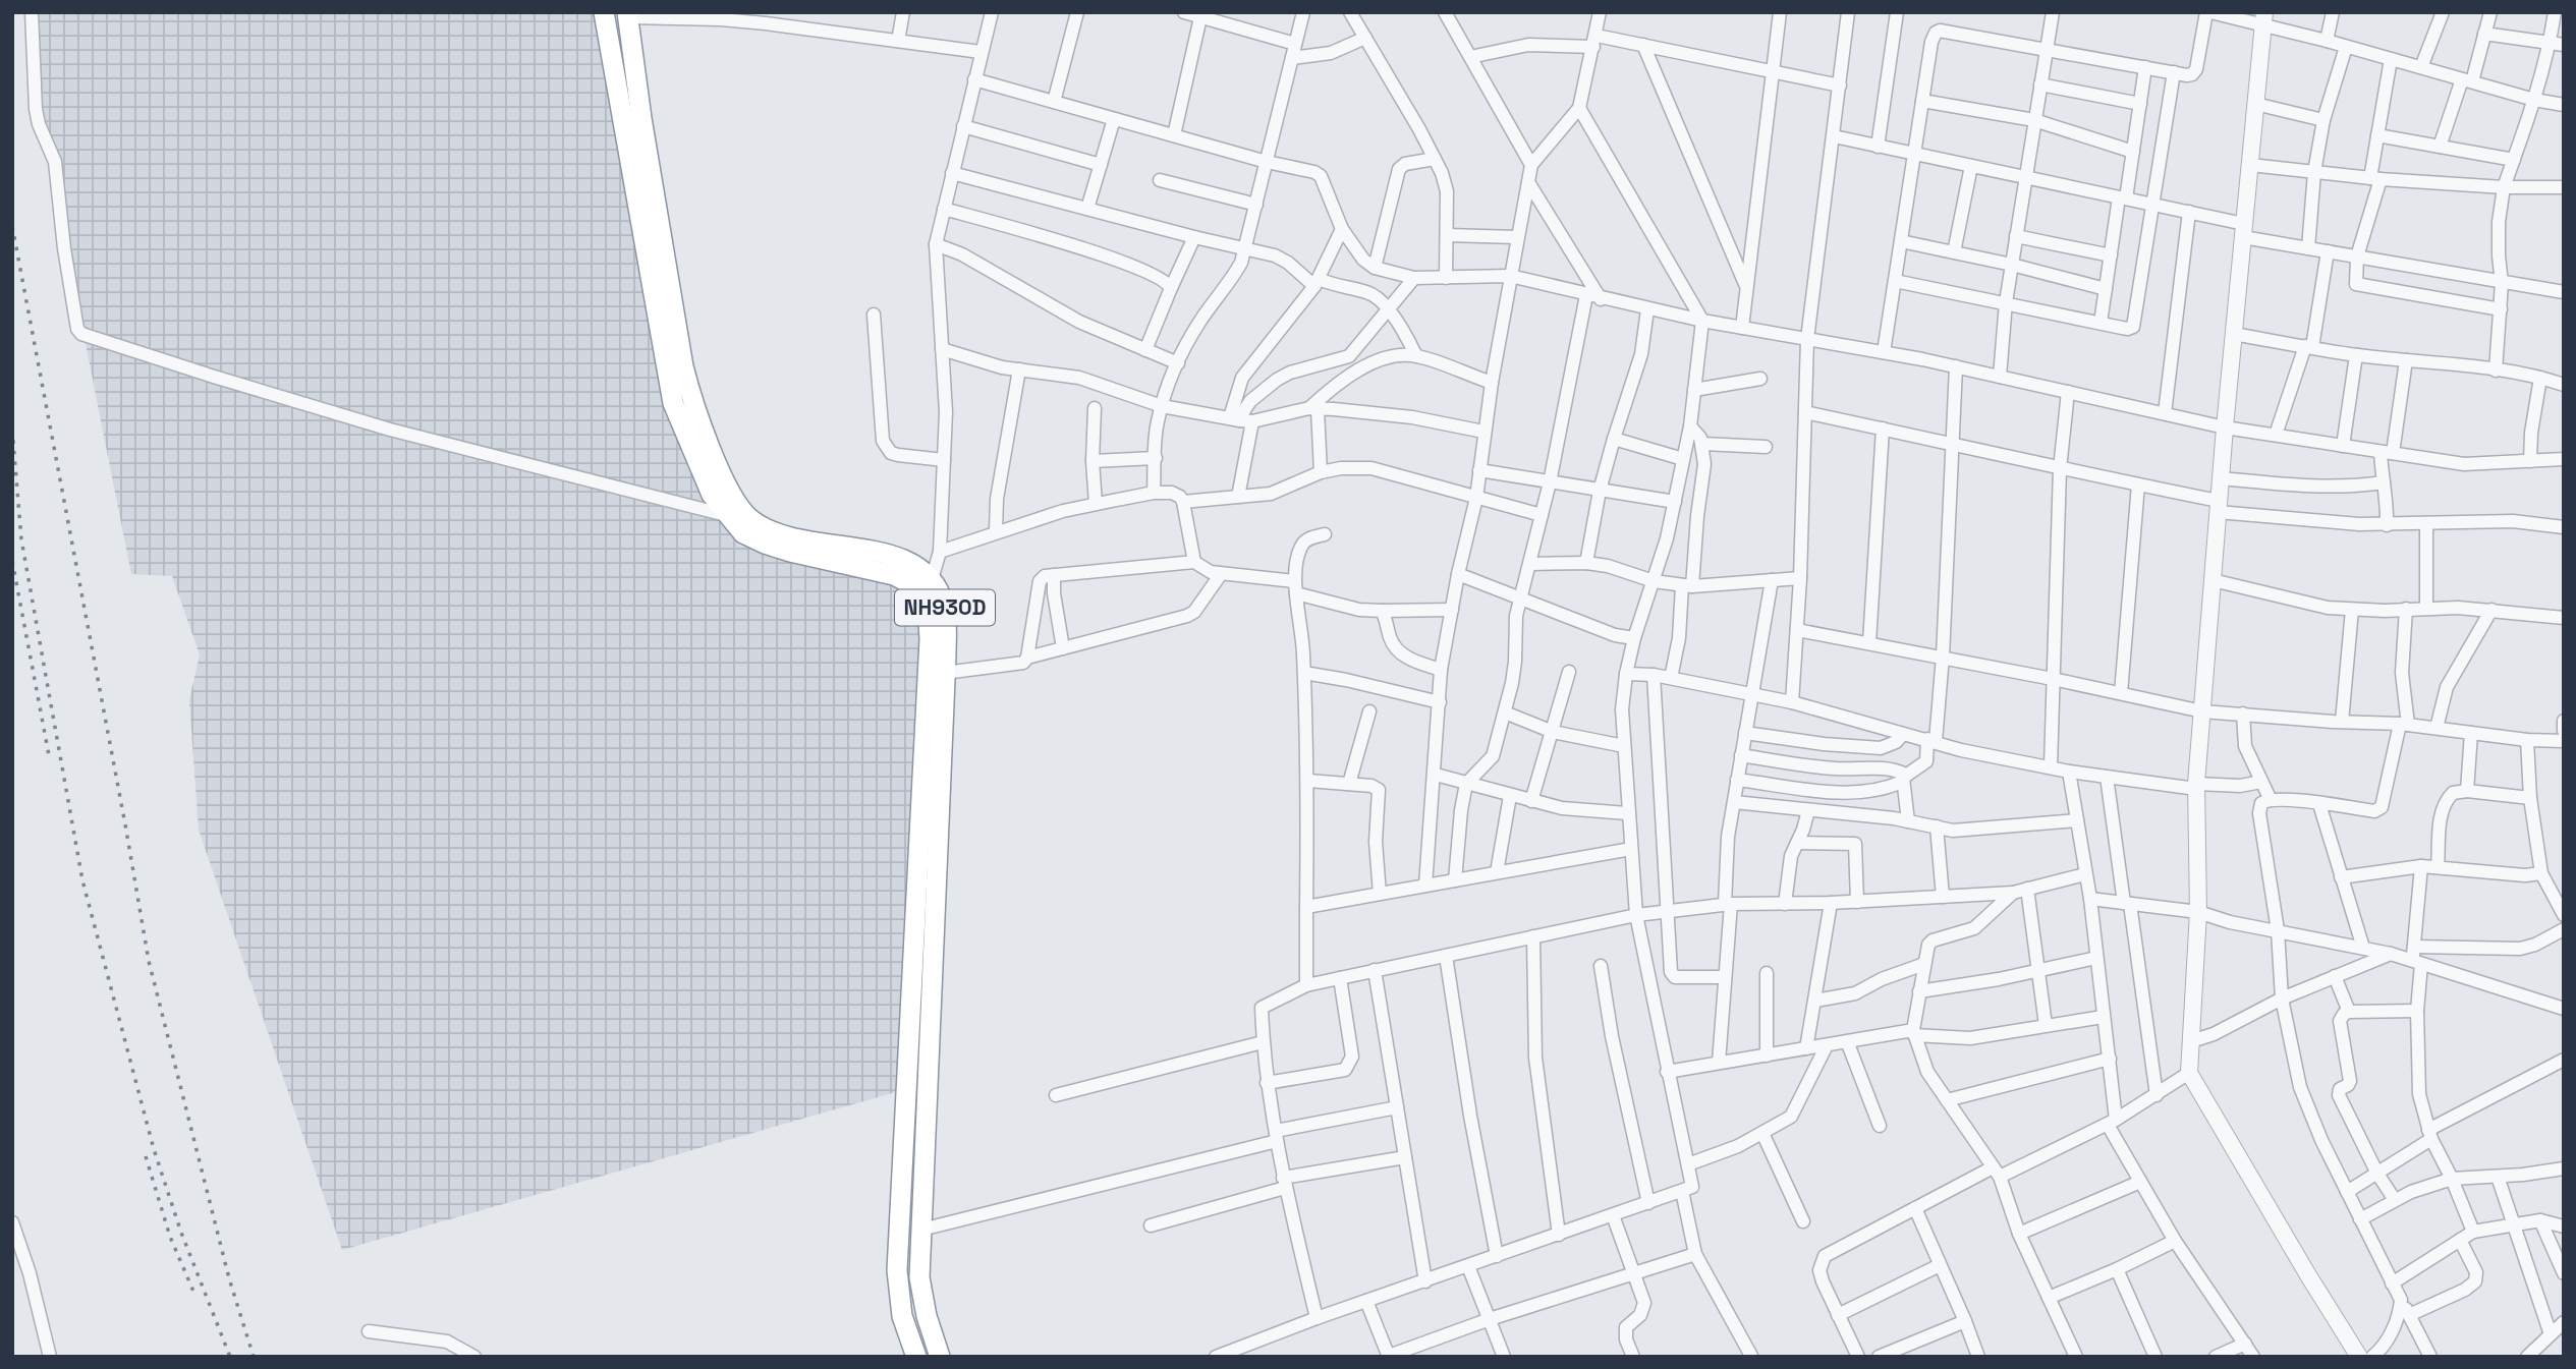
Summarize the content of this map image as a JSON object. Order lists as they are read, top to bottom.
{
  "streets": {
    "highway": ["NH930D"]
  }
}
